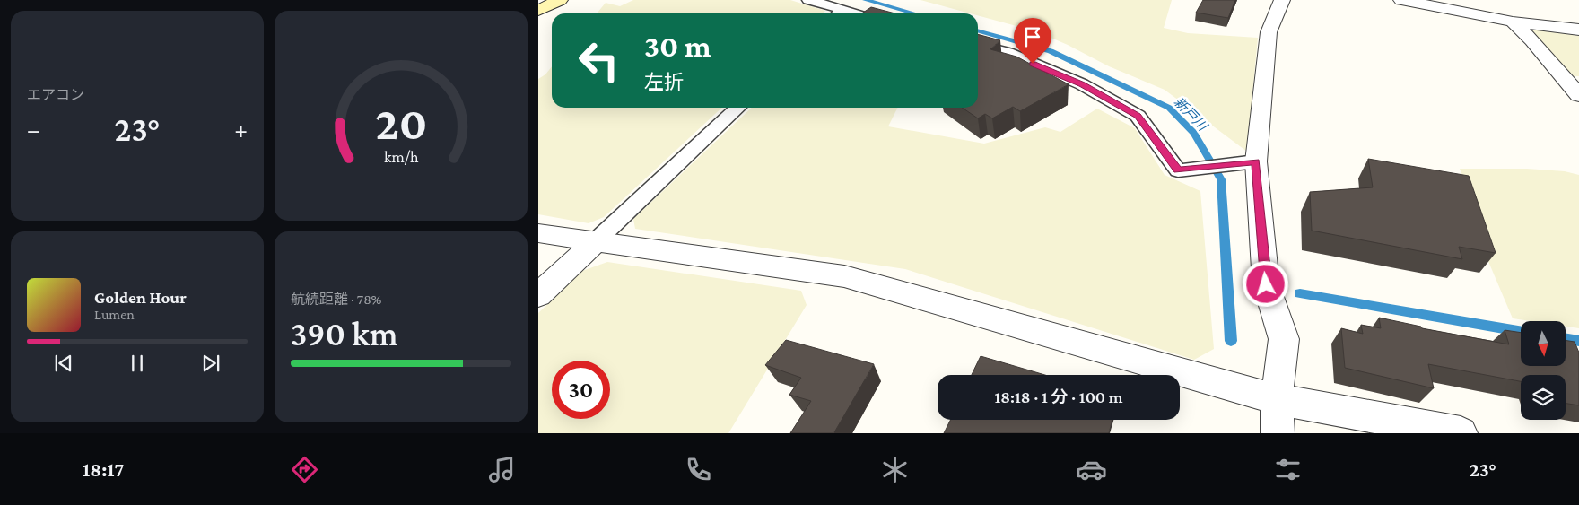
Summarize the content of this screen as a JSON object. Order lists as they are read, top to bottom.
{
  "water": ["新戸川"],
  "north": "bottom",
  "page": {
    "tile": [
      "エアコン",
      ["航続距離 · 78%", "390 km"]
    ],
    "turn": ["30 m", "左折"],
    "heat": ["−", "23°", "+"],
    "song": ["Golden Hour", "Lumen"],
    "limit": "30",
    "trip": "18:18 · 1 分 · 100 m",
    "tabs": ["18:17", "23°"],
    "gauge": ["20", "km/h"]
  }
}
